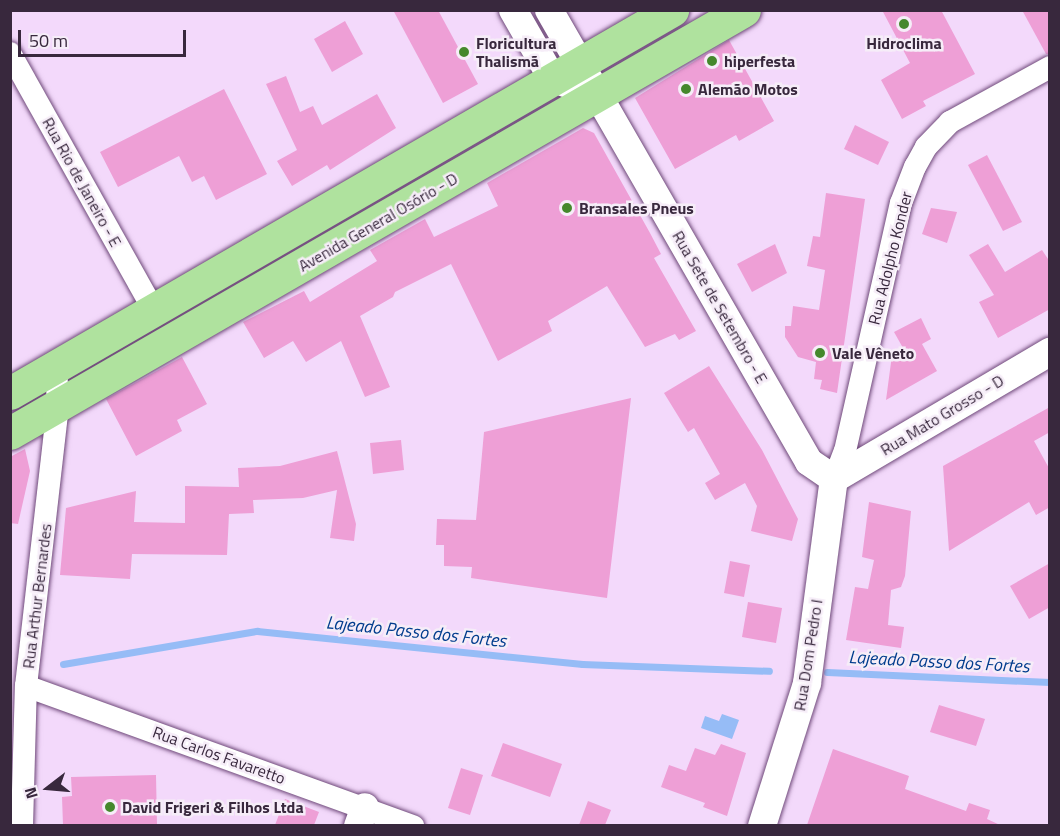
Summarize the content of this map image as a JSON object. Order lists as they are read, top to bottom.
{
  "streets": {
    "main road": ["Avenida General Osório - D"],
    "street": [
      "Rua Rio de Janeiro - E",
      "Rua Adolpho Konder",
      "Rua Sete de Setembro - E",
      "Rua Mato Grosso - D",
      "Rua Arthur Bernardes",
      "Rua Dom Pedro I",
      "Rua Carlos Favaretto"
    ]
  },
  "crossings": [
    ["Avenida General Osório - D", "Rua Sete de Setembro - E"],
    ["Avenida General Osório - D", "Rua Arthur Bernardes"],
    ["Rua Adolpho Konder", "Rua Sete de Setembro - E"],
    ["Rua Adolpho Konder", "Rua Mato Grosso - D"],
    ["Rua Adolpho Konder", "Rua Dom Pedro I"],
    ["Rua Sete de Setembro - E", "Rua Mato Grosso - D"],
    ["Rua Sete de Setembro - E", "Rua Dom Pedro I"],
    ["Rua Mato Grosso - D", "Rua Dom Pedro I"],
    ["Rua Arthur Bernardes", "Rua Carlos Favaretto"]
  ],
  "water": ["Lajeado Passo dos Fortes"],
  "places": [
    "Hidroclima",
    "Floricultura Thalismã",
    "hiperfesta",
    "Alemão Motos",
    "Bransales Pneus",
    "Vale Vêneto",
    "David Frigeri & Filhos Ltda"
  ],
  "scale_bar": "50 m",
  "north": "left"
}
